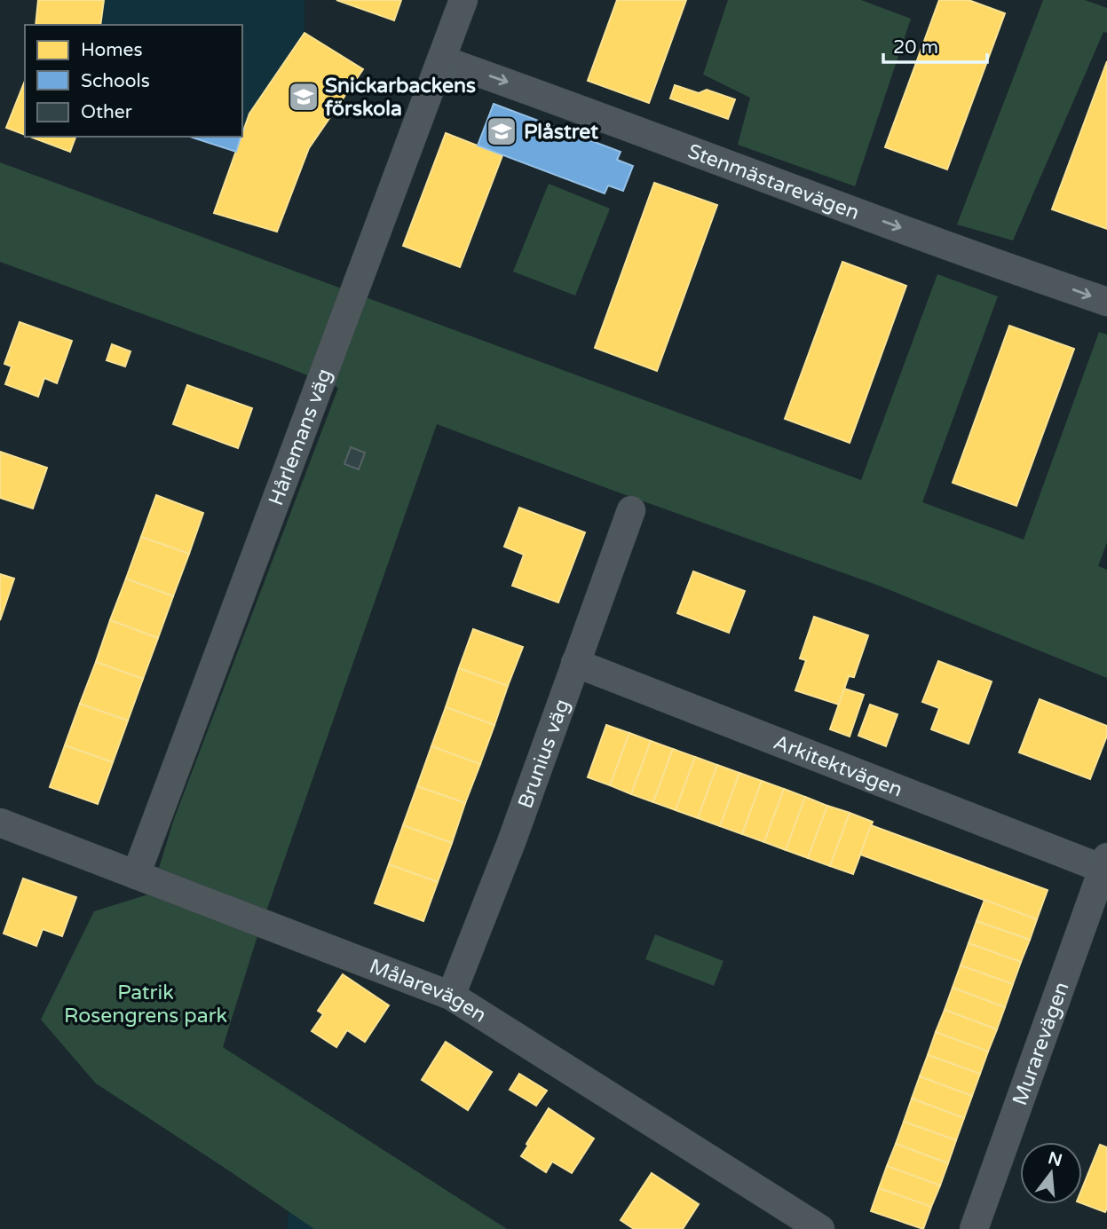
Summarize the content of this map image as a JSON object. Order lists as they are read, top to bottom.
{
  "streets": {
    "street": [
      "Stenmästarevägen",
      "Hårlemans väg",
      "Brunius väg",
      "Arkitektvägen",
      "Målarevägen",
      "Murarevägen"
    ]
  },
  "crossings": [
    ["Stenmästarevägen", "Hårlemans väg"],
    ["Hårlemans väg", "Målarevägen"],
    ["Brunius väg", "Arkitektvägen"],
    ["Brunius väg", "Målarevägen"],
    ["Arkitektvägen", "Murarevägen"]
  ],
  "one_way": ["Stenmästarevägen"],
  "parks": ["Patrik Rosengrens park"],
  "places": {
    "school or university": ["Snickarbackens förskola", "Plåstret"]
  },
  "legend": ["Homes", "Schools", "Other"],
  "scale_bar": "20 m",
  "north": "top"
}
